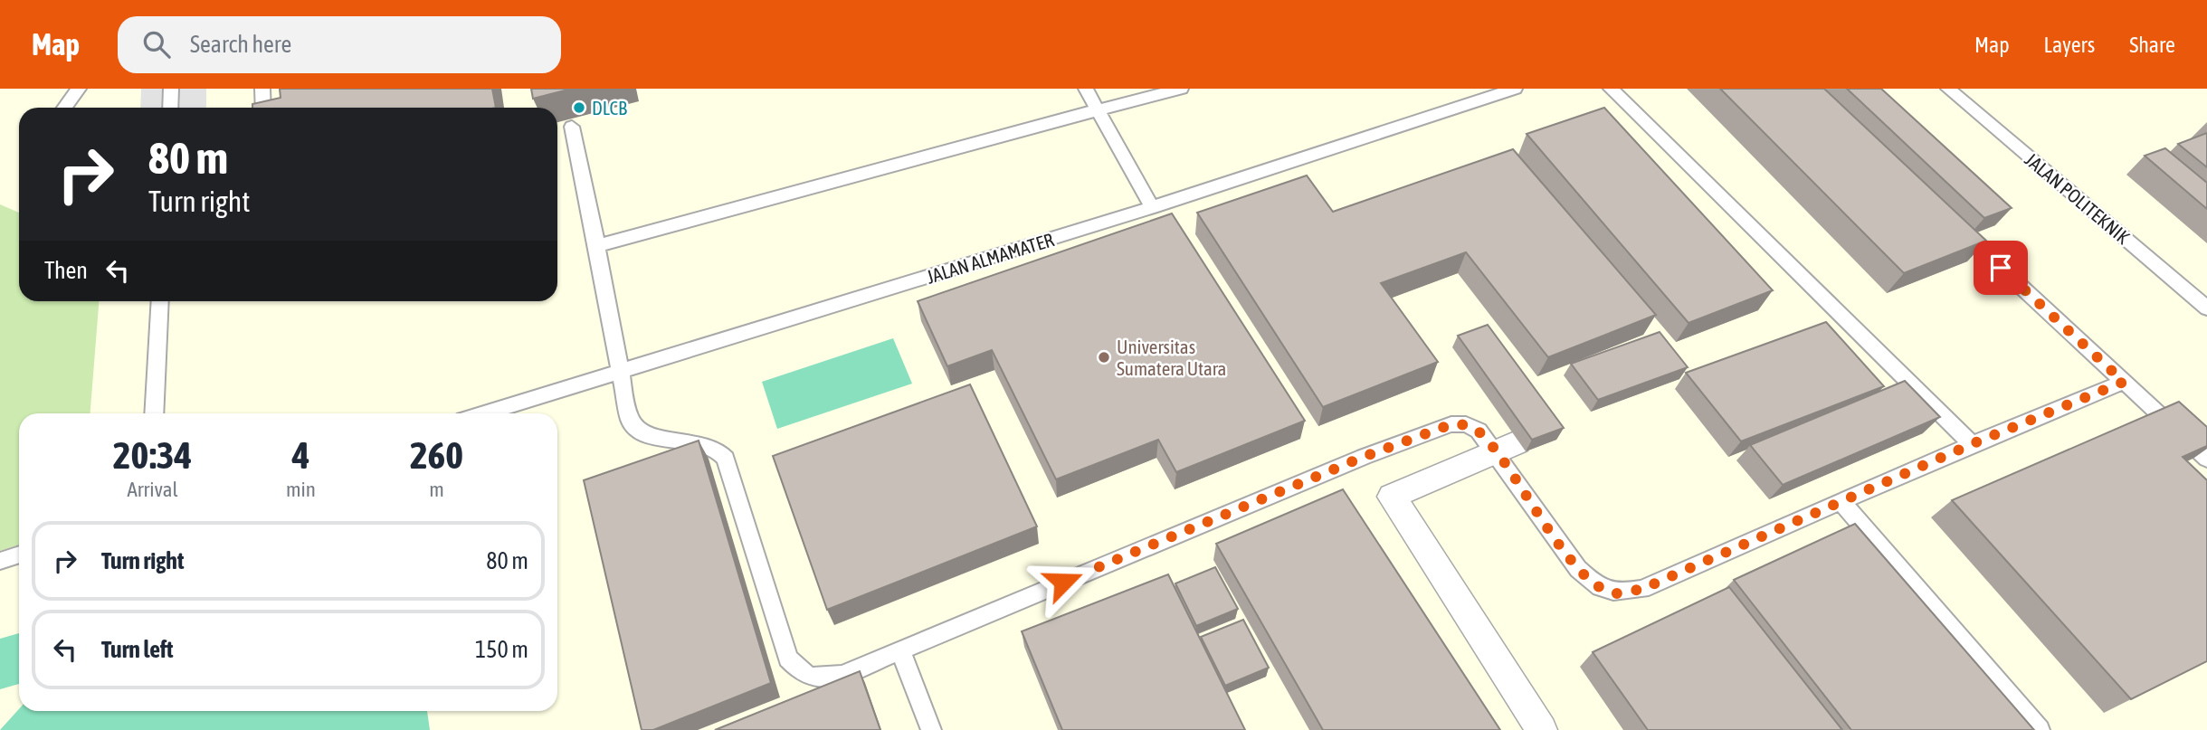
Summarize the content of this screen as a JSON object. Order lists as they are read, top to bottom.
{
  "streets": {
    "lane": ["JALAN POLITEKNIK", "JALAN ALMAMATER"]
  },
  "places": ["DLCB", "Universitas Sumatera Utara"],
  "page": {
    "header": "Map",
    "search": "Search here",
    "nav": ["Map", "Layers", "Share"],
    "turn": ["80 m", "Turn right"],
    "then": "Then",
    "eta": [
      "20:34",
      "Arrival",
      "4",
      "min",
      "260",
      "m"
    ],
    "list": [
      {
        "name": "Turn right",
        "value": "80 m"
      },
      {
        "name": "Turn left",
        "value": "150 m"
      }
    ]
  }
}
